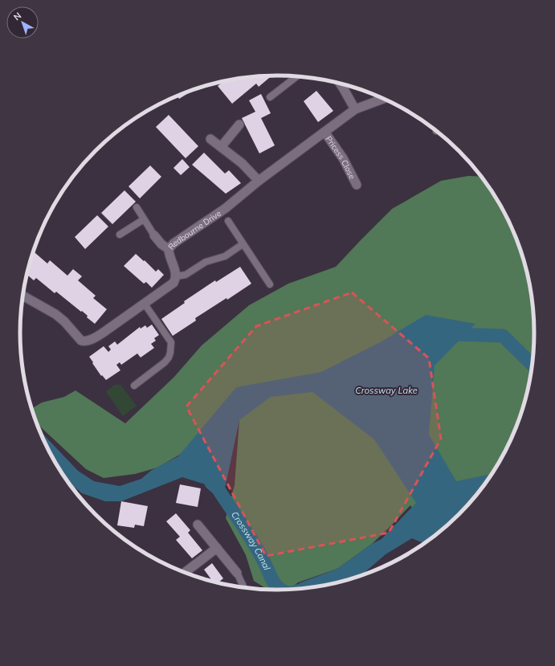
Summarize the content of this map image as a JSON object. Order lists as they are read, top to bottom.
{
  "streets": {
    "street": ["Pricess Close", "Redbourne Drive"]
  },
  "crossings": [
    ["Pricess Close", "Redbourne Drive"]
  ],
  "water": ["Crossway Lake", "Crossway Canal"],
  "north": "top left"
}
